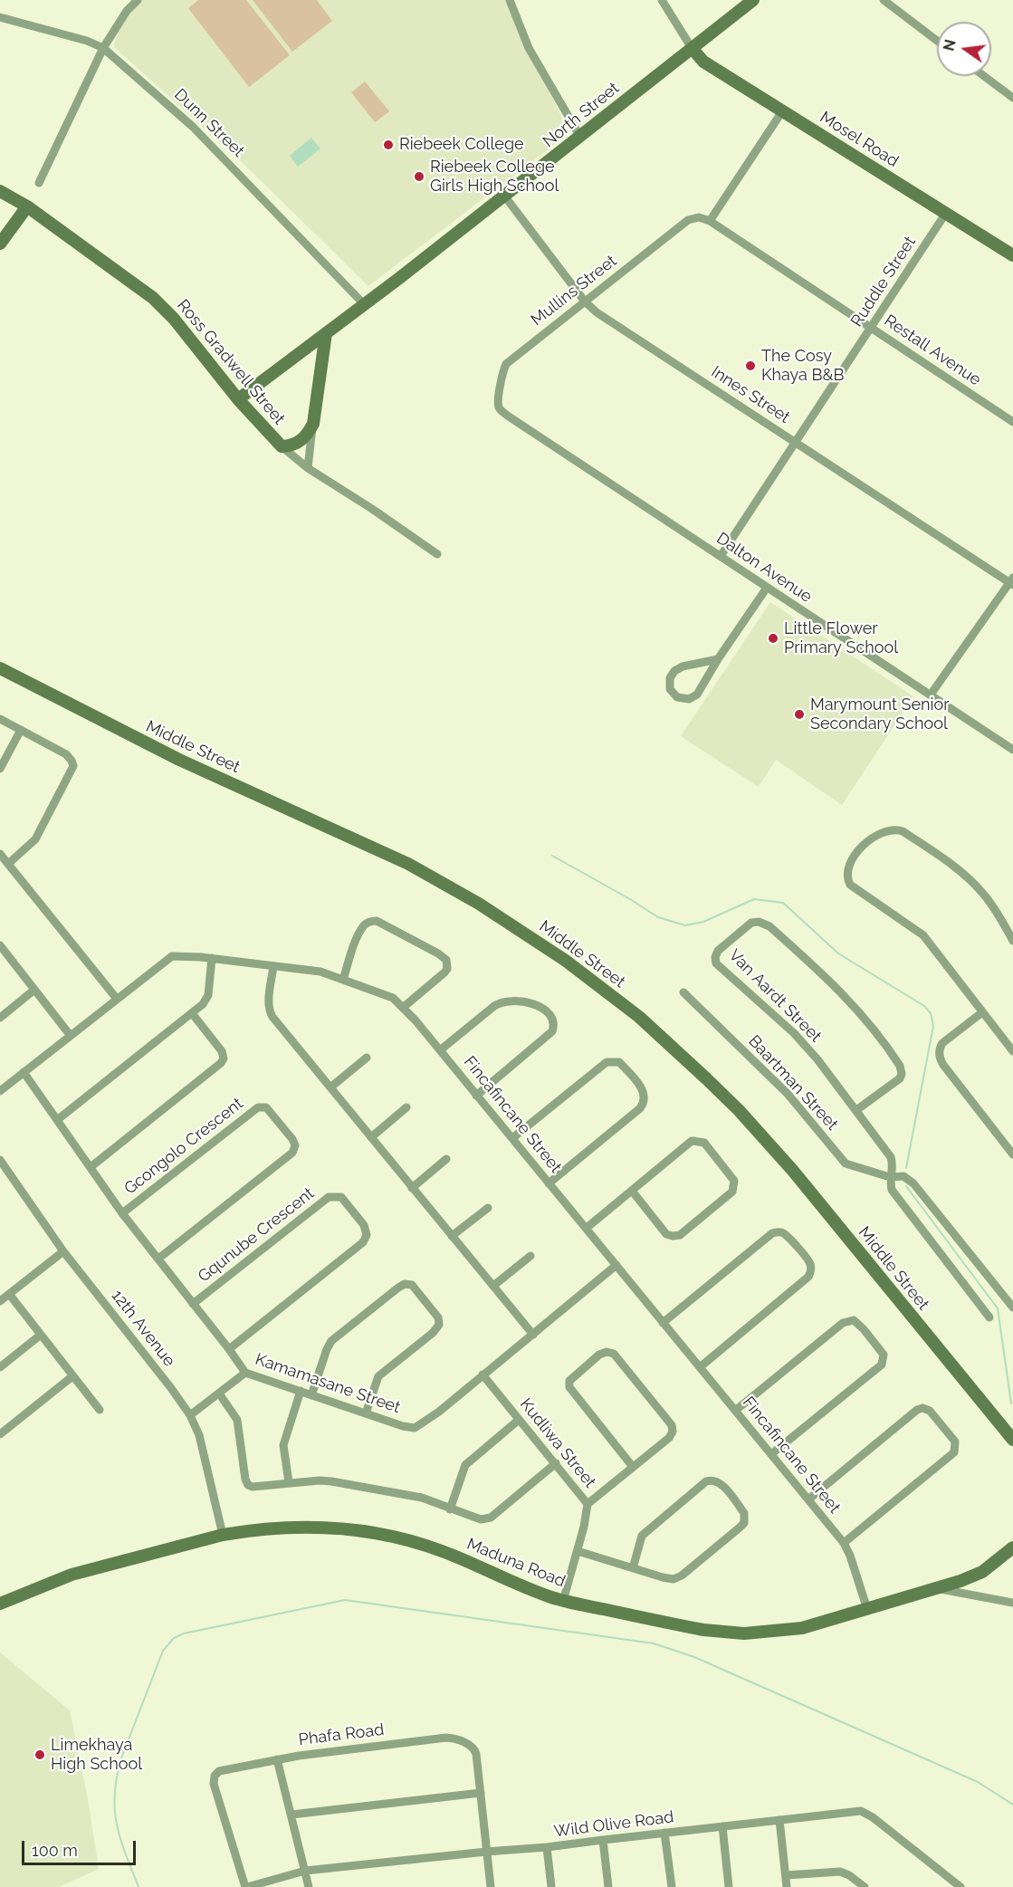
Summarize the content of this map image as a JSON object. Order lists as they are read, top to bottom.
{
  "streets": {
    "street": [
      "North Street",
      "Dunn Street",
      "Mosel Road",
      "Ruddle Street",
      "Mullins Street",
      "Restall Avenue",
      "Ross Gradwell Street",
      "Innes Street",
      "Dalton Avenue",
      "Middle Street",
      "Van Aardt Street",
      "Baartman Street",
      "Fincafincane Street",
      "Gcongolo Crescent",
      "Gqunube Crescent",
      "12th Avenue",
      "Kamamasane Street",
      "Kudliwa Street",
      "Maduna Road",
      "Phafa Road",
      "Wild Olive Road"
    ]
  },
  "crossings": [
    ["North Street", "Dunn Street"],
    ["North Street", "Mosel Road"],
    ["North Street", "Ross Gradwell Street"],
    ["North Street", "Innes Street"],
    ["Mosel Road", "Ruddle Street"],
    ["Ruddle Street", "Restall Avenue"],
    ["Ruddle Street", "Innes Street"],
    ["Ruddle Street", "Dalton Avenue"],
    ["Mullins Street", "Restall Avenue"],
    ["Mullins Street", "Innes Street"],
    ["Mullins Street", "Dalton Avenue"],
    ["Van Aardt Street", "Baartman Street"],
    ["Fincafincane Street", "Kamamasane Street"],
    ["Fincafincane Street", "Maduna Road"],
    ["Gcongolo Crescent", "Kamamasane Street"],
    ["Gqunube Crescent", "Kamamasane Street"],
    ["12th Avenue", "Maduna Road"],
    ["Kamamasane Street", "Kudliwa Street"],
    ["Kudliwa Street", "Maduna Road"],
    ["Phafa Road", "Wild Olive Road"]
  ],
  "places": [
    "Riebeek College",
    "Riebeek College Girls High School",
    "The Cosy Khaya B&B",
    "Little Flower Primary School",
    "Marymount Senior Secondary School",
    "Limekhaya High School"
  ],
  "scale_bar": "100 m",
  "north": "left"
}
